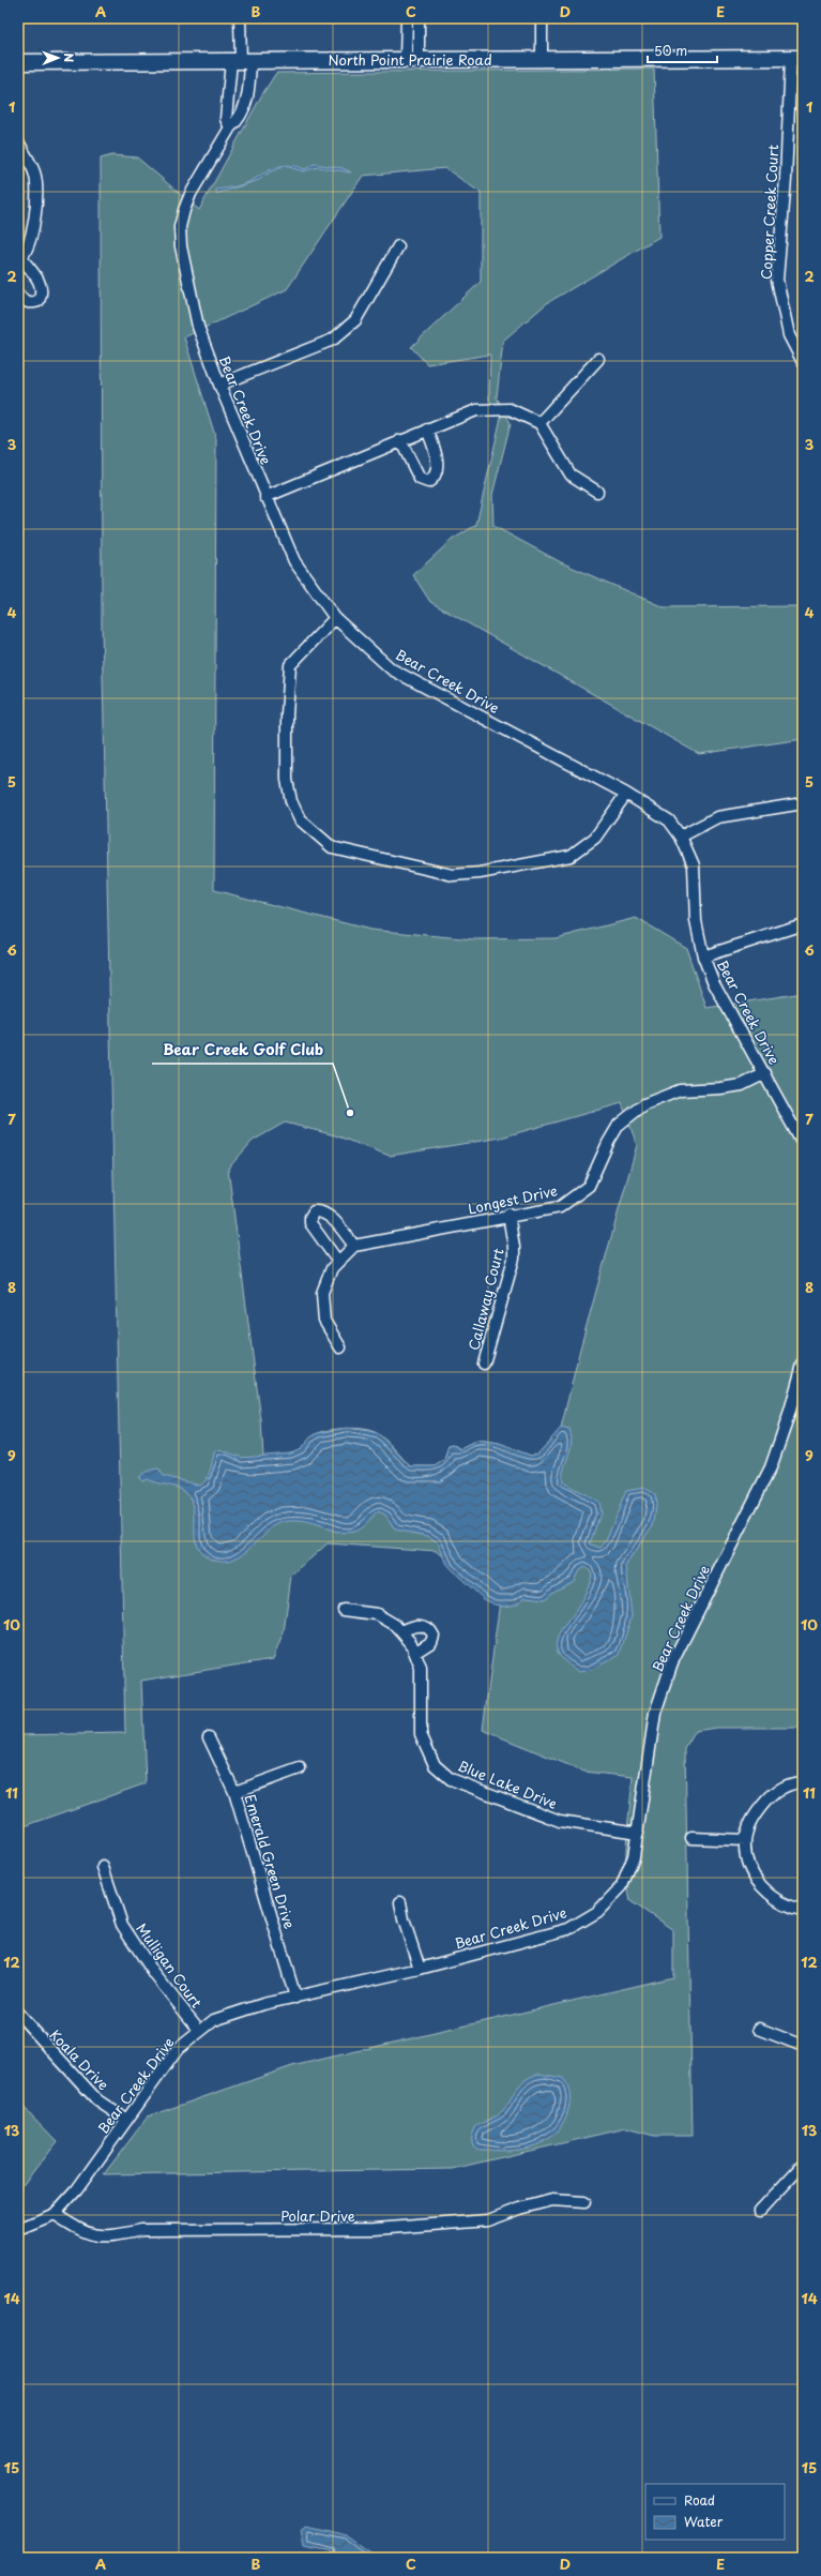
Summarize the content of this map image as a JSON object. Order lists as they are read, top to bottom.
{
  "streets": {
    "street": [
      "North Point Prairie Road",
      "Copper Creek Court",
      "Bear Creek Drive",
      "Longest Drive",
      "Callaway Court",
      "Blue Lake Drive",
      "Emerald Green Drive",
      "Mulligan Court",
      "Koala Drive",
      "Polar Drive"
    ]
  },
  "crossings": [
    ["North Point Prairie Road", "Copper Creek Court"],
    ["North Point Prairie Road", "Bear Creek Drive"],
    ["Bear Creek Drive", "Longest Drive"],
    ["Bear Creek Drive", "Blue Lake Drive"],
    ["Bear Creek Drive", "Emerald Green Drive"],
    ["Bear Creek Drive", "Mulligan Court"],
    ["Bear Creek Drive", "Koala Drive"],
    ["Bear Creek Drive", "Polar Drive"],
    ["Longest Drive", "Callaway Court"]
  ],
  "places": ["Bear Creek Golf Club"],
  "legend": ["Road", "Water"],
  "scale_bar": "50 m",
  "north": "right",
  "grid": {
    "columns": [
      "A",
      "B",
      "C",
      "D",
      "E"
    ],
    "rows": [
      "1",
      "2",
      "3",
      "4",
      "5",
      "6",
      "7",
      "8",
      "9",
      "10",
      "11",
      "12",
      "13",
      "14",
      "15"
    ]
  }
}
